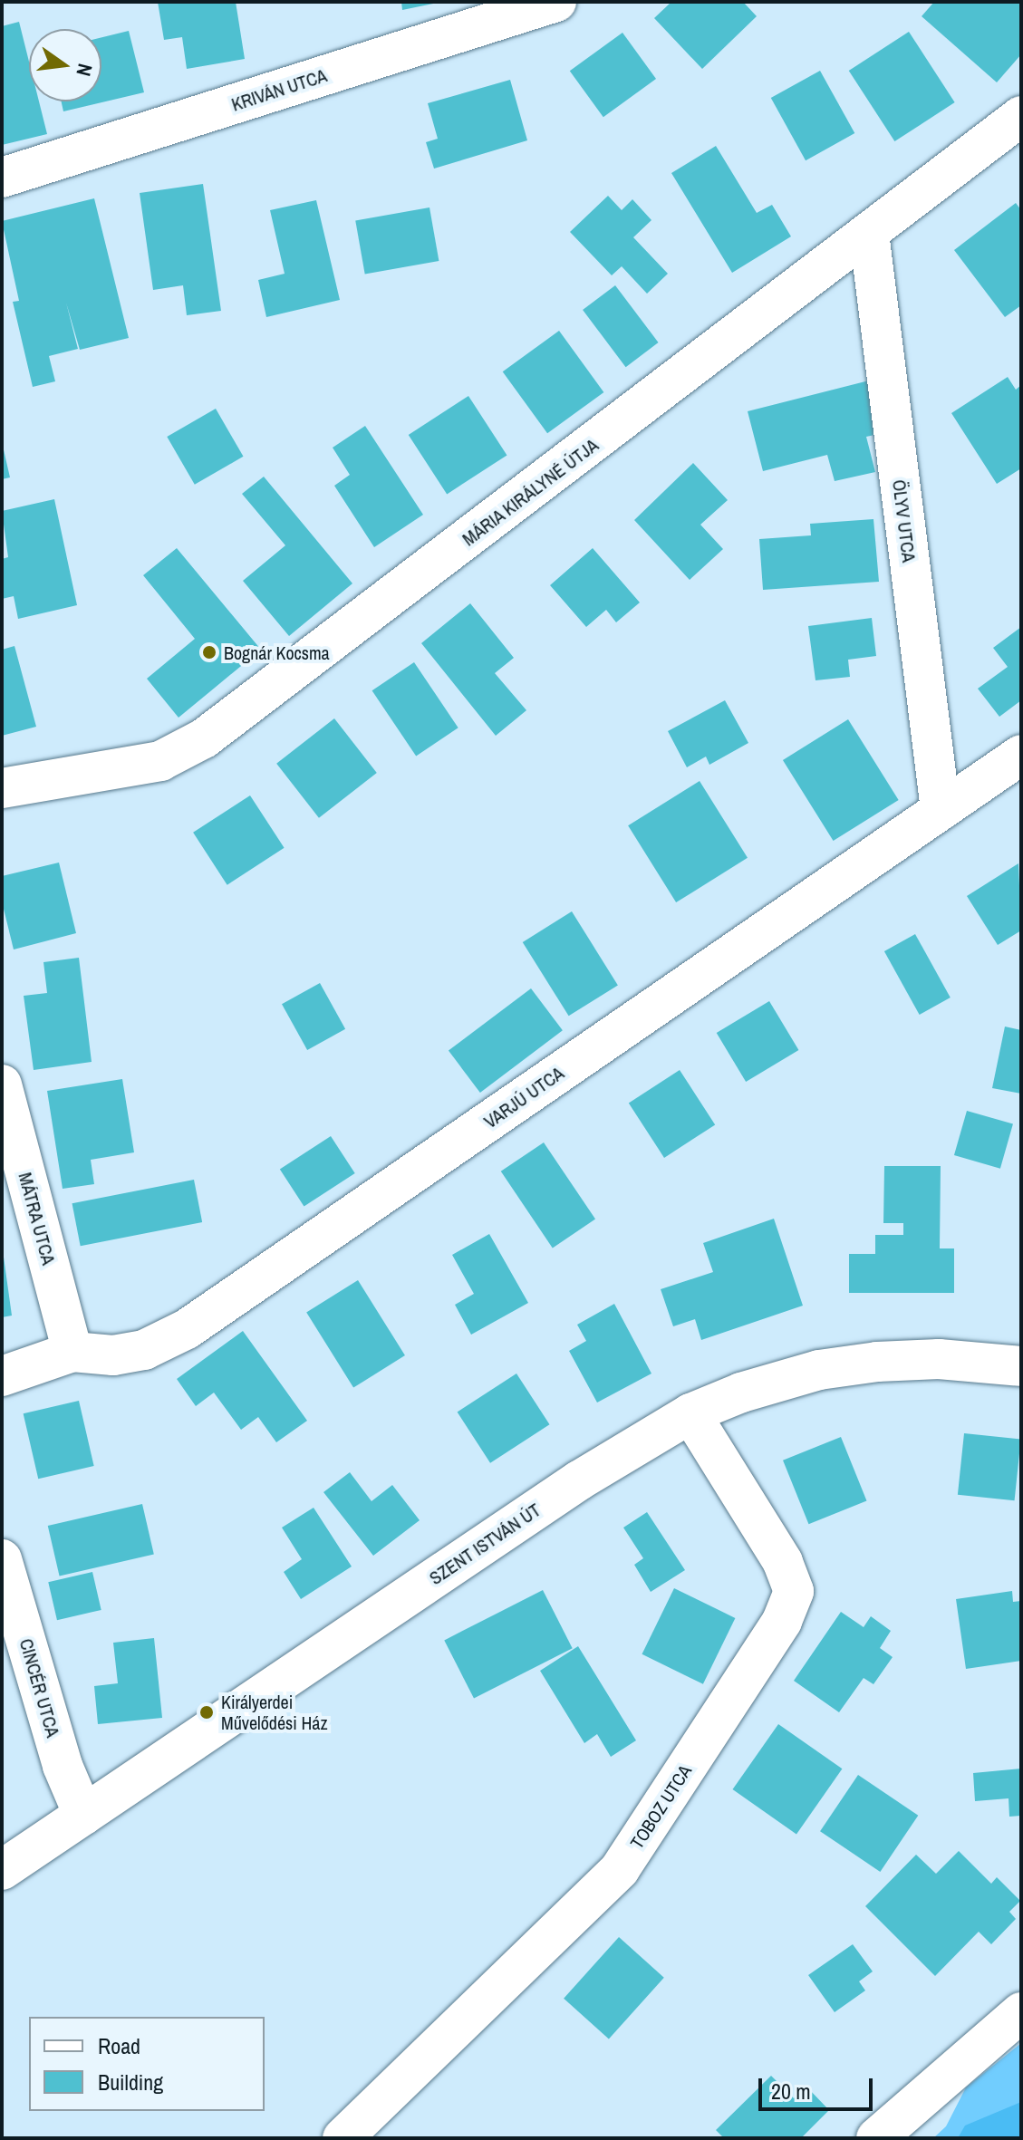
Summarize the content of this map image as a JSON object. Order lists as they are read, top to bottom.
{
  "streets": {
    "street": [
      "KRIVÁN UTCA",
      "MÁRIA KIRÁLYNÉ ÚTJA",
      "ÖLYV UTCA",
      "VARJÚ UTCA",
      "MÁTRA UTCA",
      "SZENT ISTVÁN ÚT",
      "CINCÉR UTCA",
      "TOBOZ UTCA"
    ]
  },
  "crossings": [
    ["MÁRIA KIRÁLYNÉ ÚTJA", "ÖLYV UTCA"],
    ["ÖLYV UTCA", "VARJÚ UTCA"],
    ["VARJÚ UTCA", "MÁTRA UTCA"],
    ["SZENT ISTVÁN ÚT", "CINCÉR UTCA"],
    ["SZENT ISTVÁN ÚT", "TOBOZ UTCA"]
  ],
  "places": ["Bognár Kocsma", "Királyerdei Művelődési Ház"],
  "legend": ["Road", "Building"],
  "scale_bar": "20 m",
  "north": "right"
}
